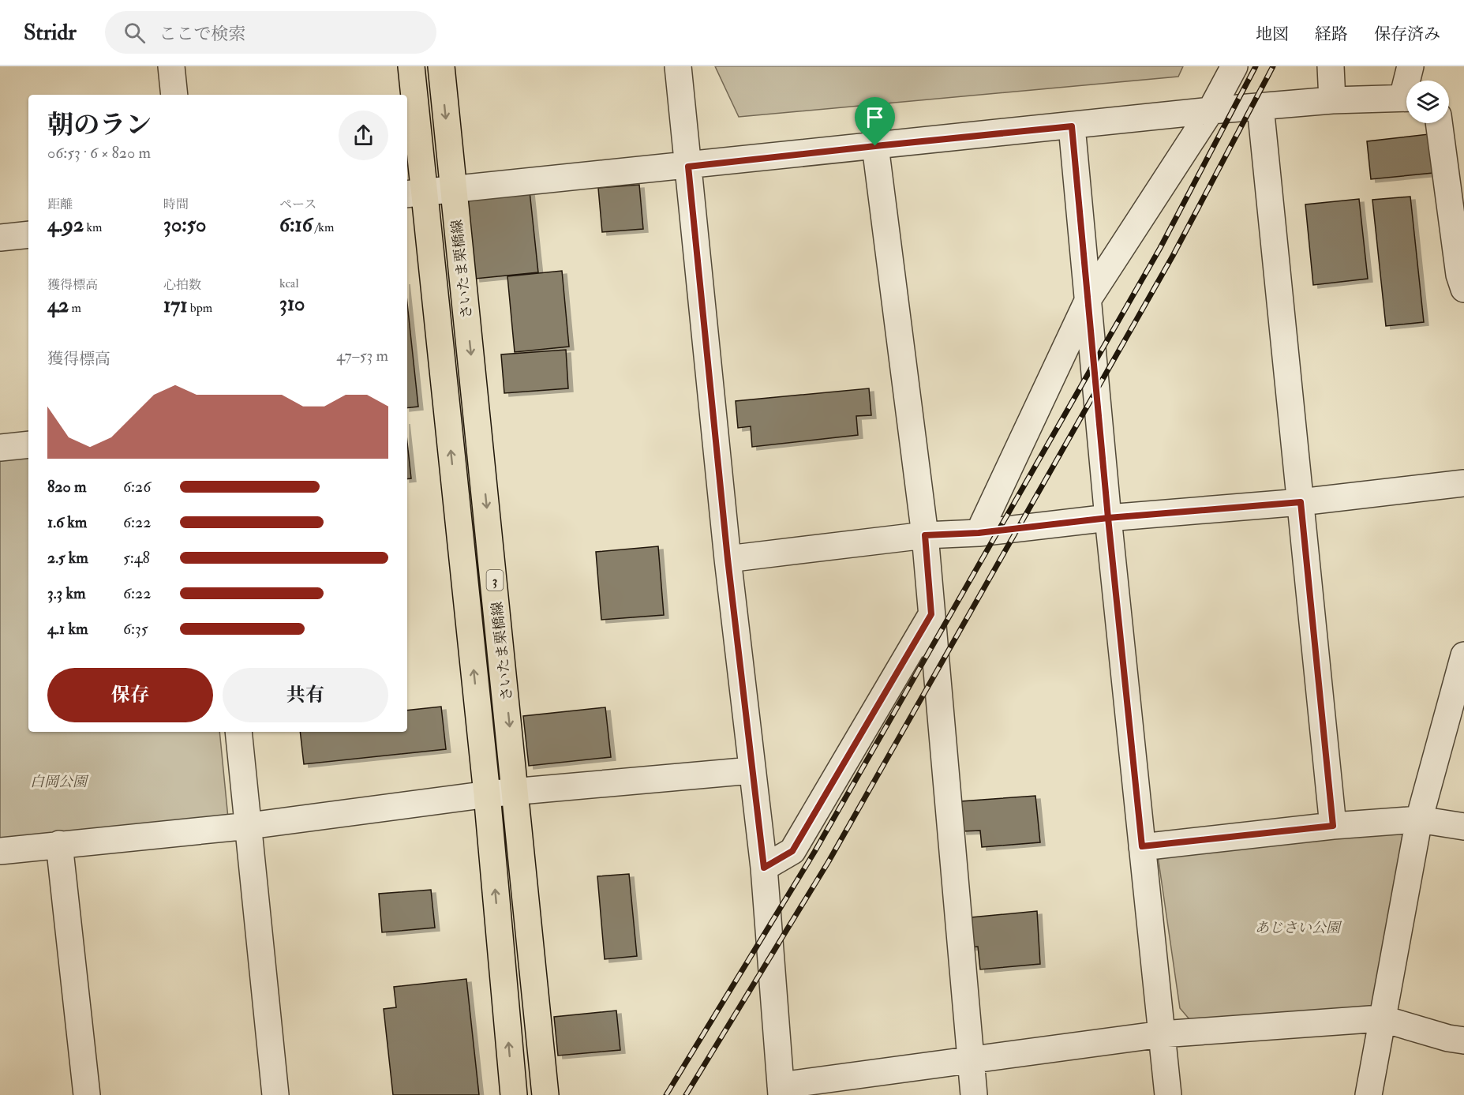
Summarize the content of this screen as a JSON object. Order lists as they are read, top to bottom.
{
  "streets": {
    "main road": ["さいたま栗橋線", "3"]
  },
  "parks": ["白岡公園", "あじさい公園"],
  "page": {
    "header": "Stridr",
    "search": "ここで検索",
    "nav": ["地図", "経路", "保存済み"],
    "heading": ["朝のラン", "06:53 · 6 × 820 m"],
    "stats": [
      ["距離", "4.92 km"],
      ["時間", "30:50"],
      ["ペース", "6:16 /km"],
      ["獲得標高", "42 m"],
      ["心拍数", "171 bpm"],
      ["kcal", "310"]
    ],
    "chart": ["獲得標高", "47–53 m"],
    "list": [
      {
        "name": "820 m",
        "note": "6:26"
      },
      {
        "name": "1.6 km",
        "note": "6:22"
      },
      {
        "name": "2.5 km",
        "note": "5:48"
      },
      {
        "name": "3.3 km",
        "note": "6:22"
      },
      {
        "name": "4.1 km",
        "note": "6:35"
      }
    ],
    "buttons": ["保存", "共有"]
  }
}
